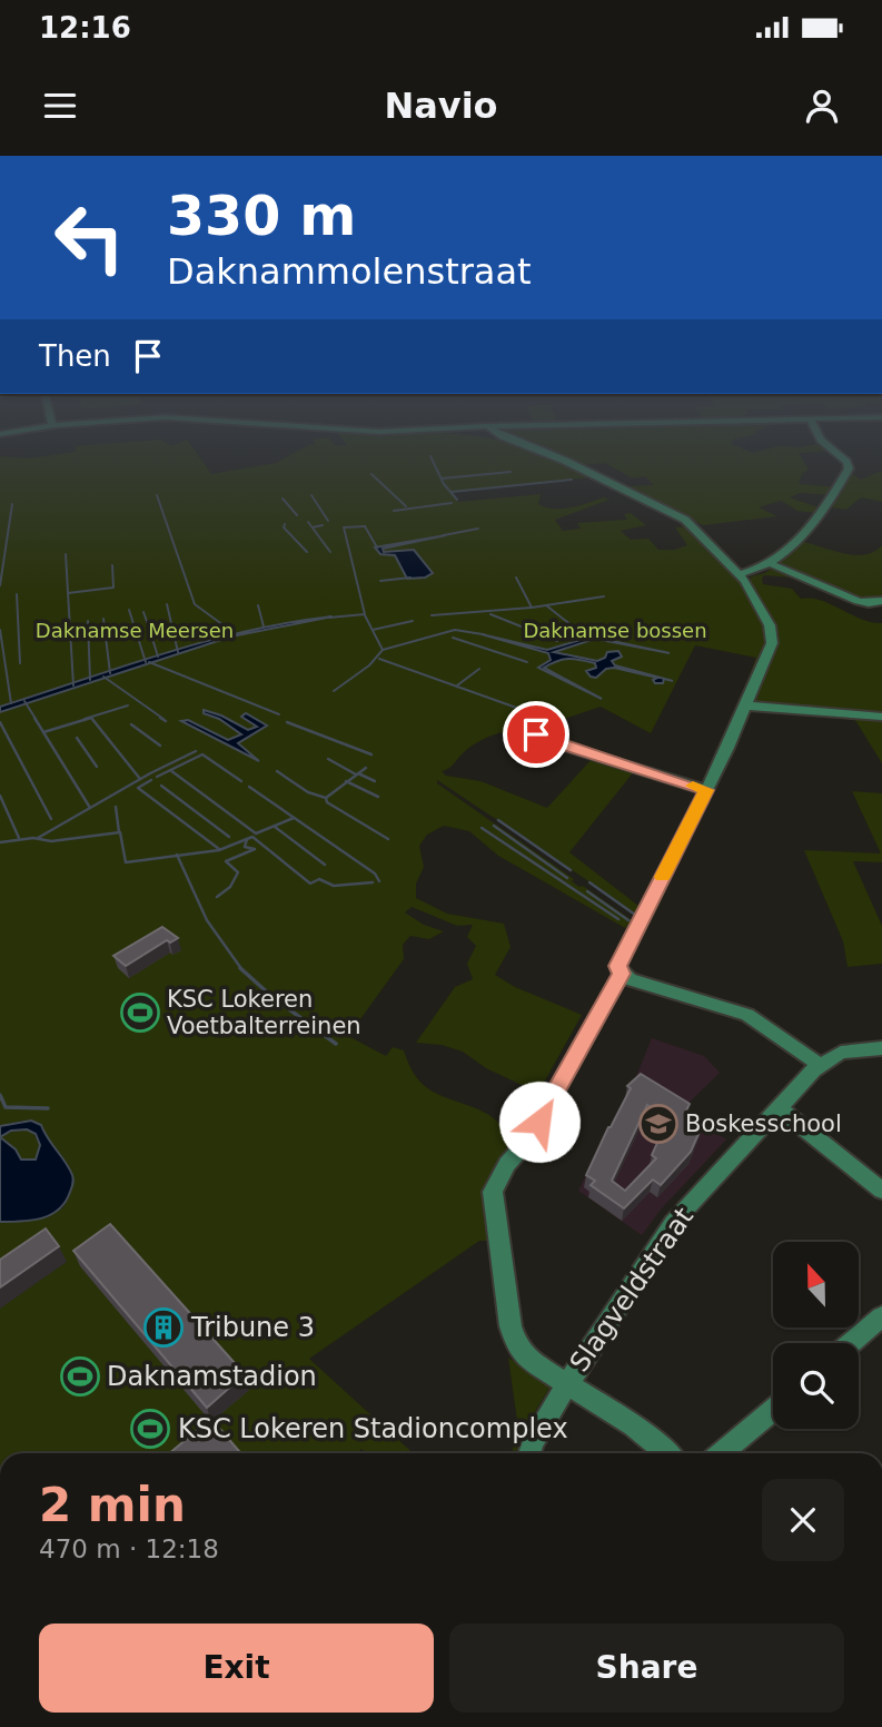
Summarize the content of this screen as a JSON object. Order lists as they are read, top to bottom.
{
  "streets": {
    "street": ["Slagveldstraat"]
  },
  "parks": ["Daknamse Meersen", "Daknamse bossen"],
  "places": {
    "sports": ["KSC Lokeren Voetbalterreinen", "Daknamstadion", "KSC Lokeren Stadioncomplex"],
    "school or university": ["Boskesschool"],
    "building": ["Tribune 3"]
  },
  "north": "top",
  "page": {
    "status": "12:16",
    "header": "Navio",
    "turn": ["330 m", "Daknammolenstraat"],
    "then": "Then",
    "heading": ["2 min", "470 m · 12:18"],
    "buttons": ["Exit", "Share"]
  }
}
